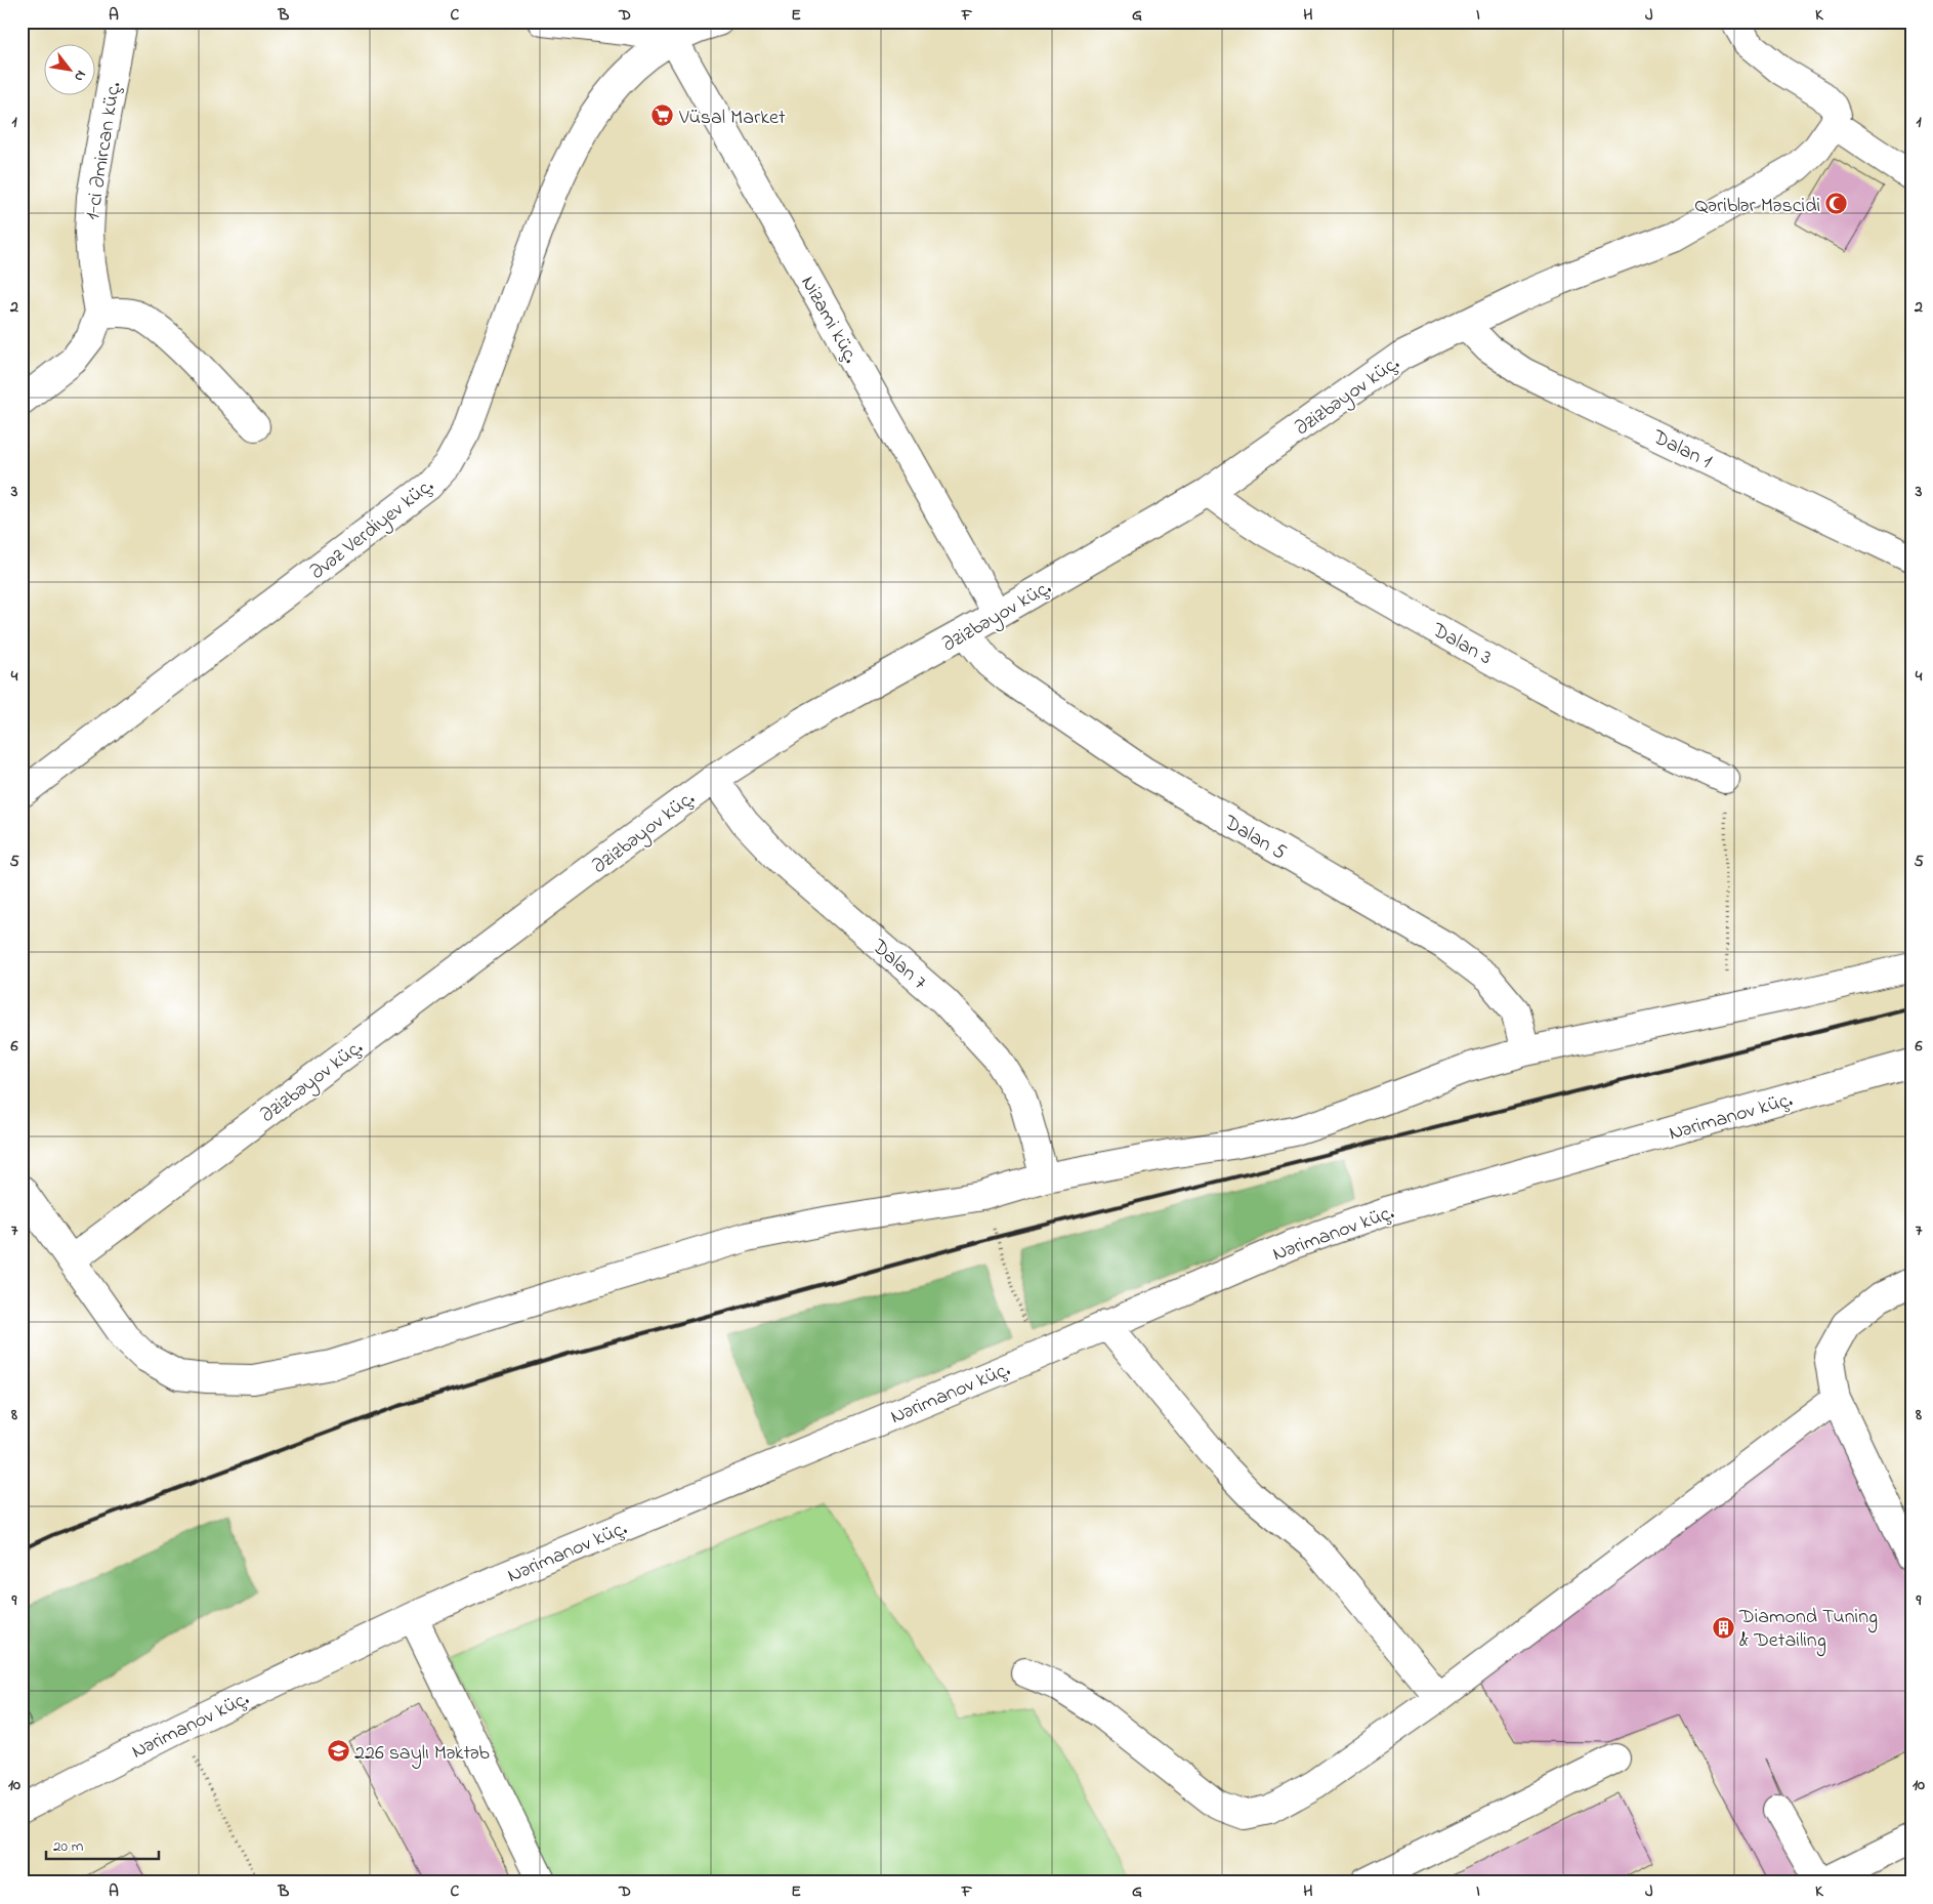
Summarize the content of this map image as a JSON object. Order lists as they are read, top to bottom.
{
  "streets": {
    "street": [
      "1-ci Əmircan küç.",
      "Nizami küç.",
      "Əzizbəyov küç.",
      "Dalan 1",
      "Əvəz Verdiyev küç.",
      "Dalan 3",
      "Dalan 5",
      "Dalan 7",
      "Nərimanov küç."
    ]
  },
  "crossings": [
    ["Nizami küç.", "Əzizbəyov küç."],
    ["Nizami küç.", "Əvəz Verdiyev küç."],
    ["Əzizbəyov küç.", "Dalan 1"],
    ["Əzizbəyov küç.", "Dalan 3"],
    ["Əzizbəyov küç.", "Dalan 5"],
    ["Əzizbəyov küç.", "Dalan 7"]
  ],
  "places": {
    "supermarket": ["Vüsal Market"],
    "mosque": ["Qəriblər Məscidi"],
    "building": ["Diamond Tuning & Detailing"],
    "school or university": ["226 saylı Məktəb"]
  },
  "scale_bar": "20 m",
  "north": "bottom right",
  "grid": {
    "columns": [
      "A",
      "B",
      "C",
      "D",
      "E",
      "F",
      "G",
      "H",
      "I",
      "J",
      "K"
    ],
    "rows": [
      "1",
      "2",
      "3",
      "4",
      "5",
      "6",
      "7",
      "8",
      "9",
      "10"
    ]
  }
}
